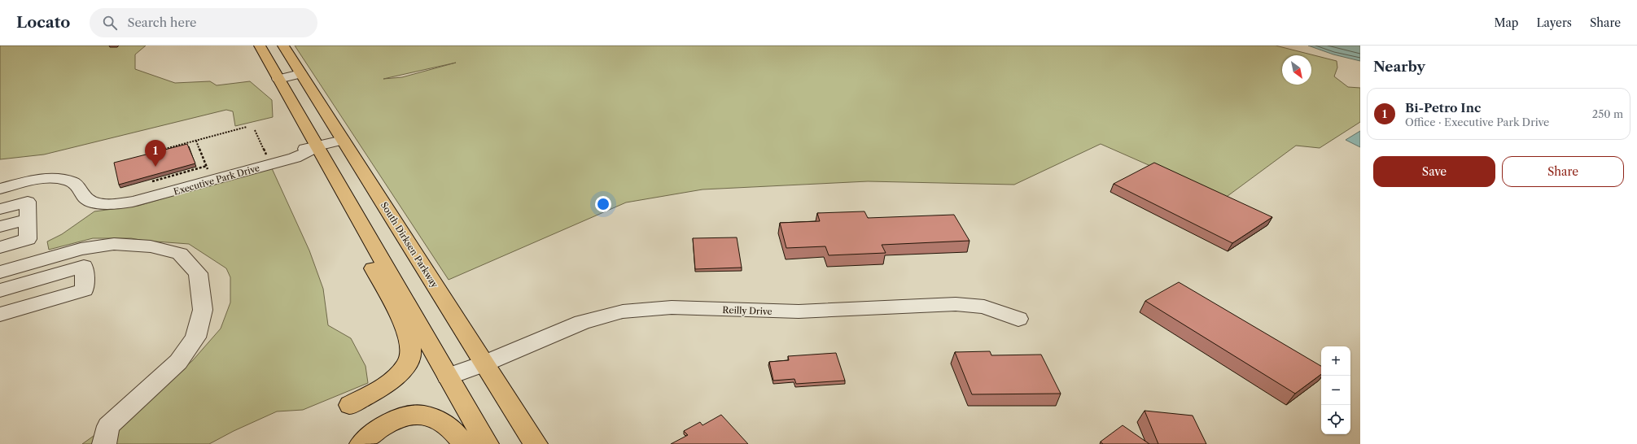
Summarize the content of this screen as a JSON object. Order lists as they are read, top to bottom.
{
  "streets": {
    "main road": ["South Dirksen Parkway"],
    "street": ["Executive Park Drive", "Reilly Drive"]
  },
  "crossings": [
    ["Executive Park Drive", "South Dirksen Parkway"],
    ["South Dirksen Parkway", "Reilly Drive"]
  ],
  "north": "bottom right",
  "page": {
    "header": "Locato",
    "search": "Search here",
    "nav": ["Map", "Layers", "Share"],
    "heading": "Nearby",
    "list": [
      {
        "mark": "1",
        "name": "Bi-Petro Inc",
        "note": "Office · Executive Park Drive",
        "value": "250 m"
      }
    ],
    "pins": "1",
    "buttons": ["Save", "Share"],
    "map_buttons": ["+", "−"]
  }
}
